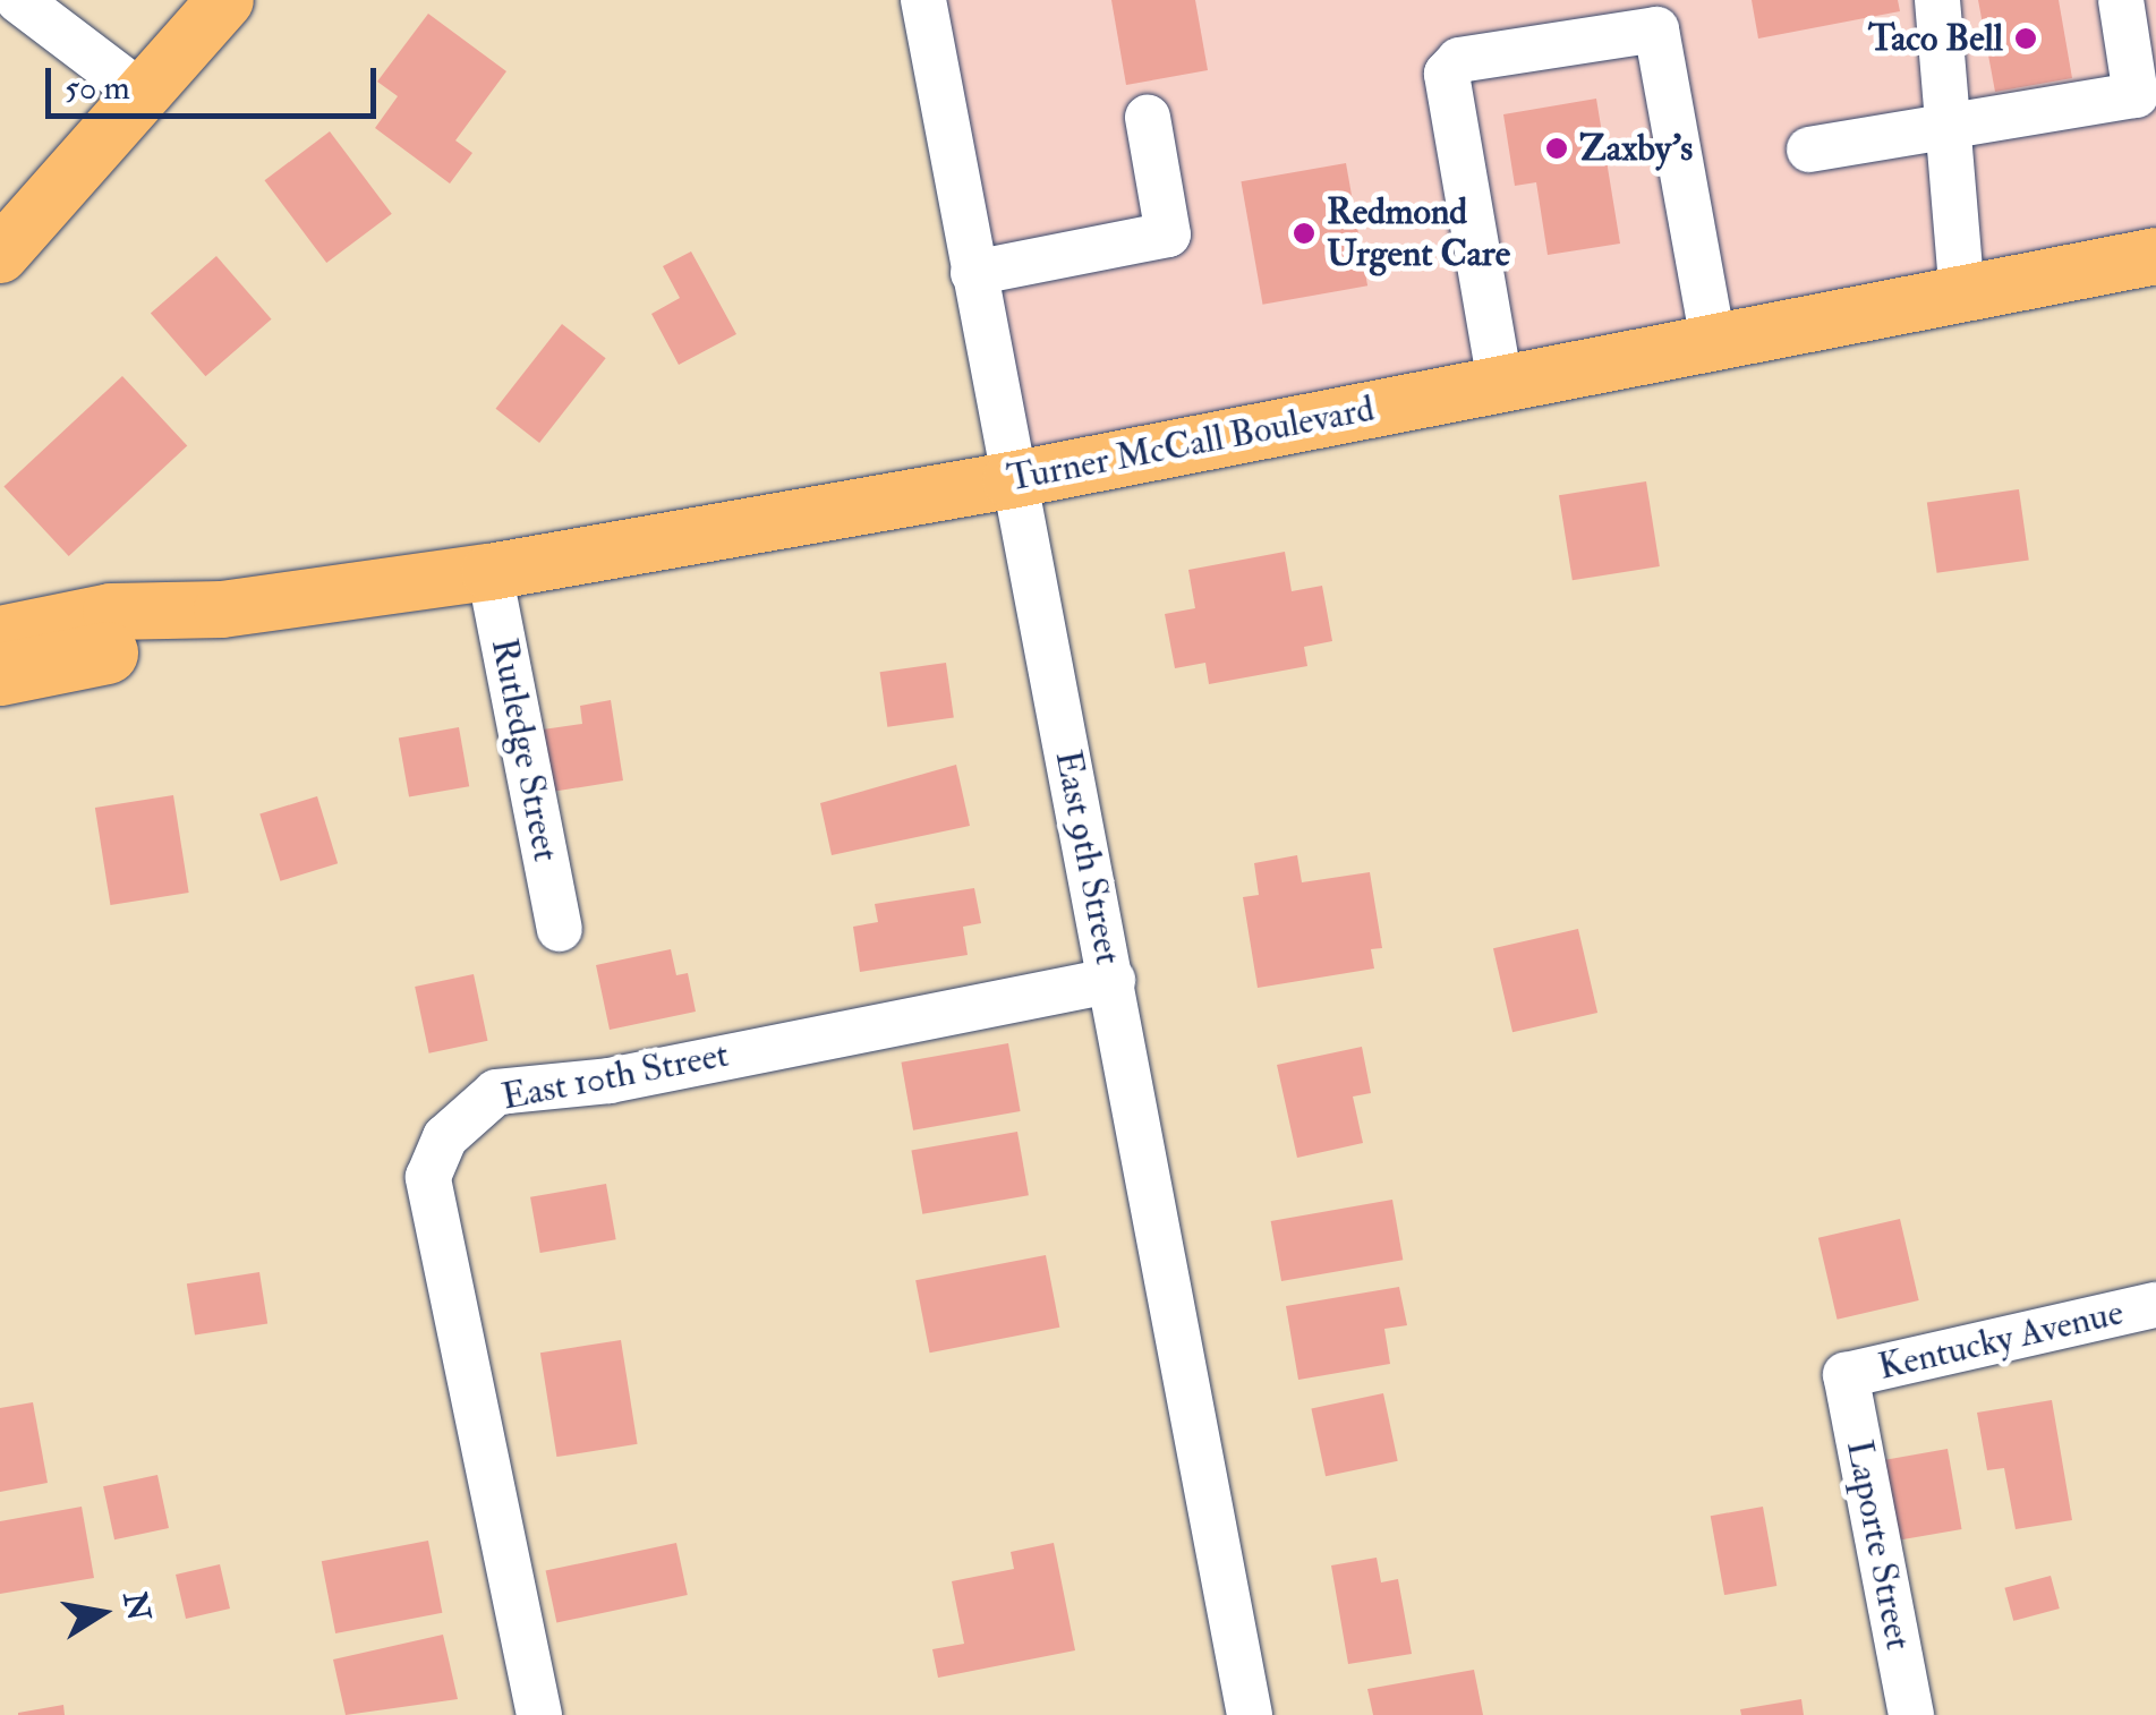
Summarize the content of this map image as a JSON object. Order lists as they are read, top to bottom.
{
  "streets": {
    "highway": ["Turner McCall Boulevard"],
    "street": [
      "Rutledge Street",
      "East 9th Street",
      "East 10th Street",
      "Kentucky Avenue",
      "Laporte Street"
    ]
  },
  "crossings": [
    ["Turner McCall Boulevard", "Rutledge Street"],
    ["Turner McCall Boulevard", "East 9th Street"],
    ["East 9th Street", "East 10th Street"],
    ["Kentucky Avenue", "Laporte Street"]
  ],
  "places": ["Taco Bell", "Zaxby's", "Redmond Urgent Care"],
  "scale_bar": "50 m",
  "north": "right"
}
